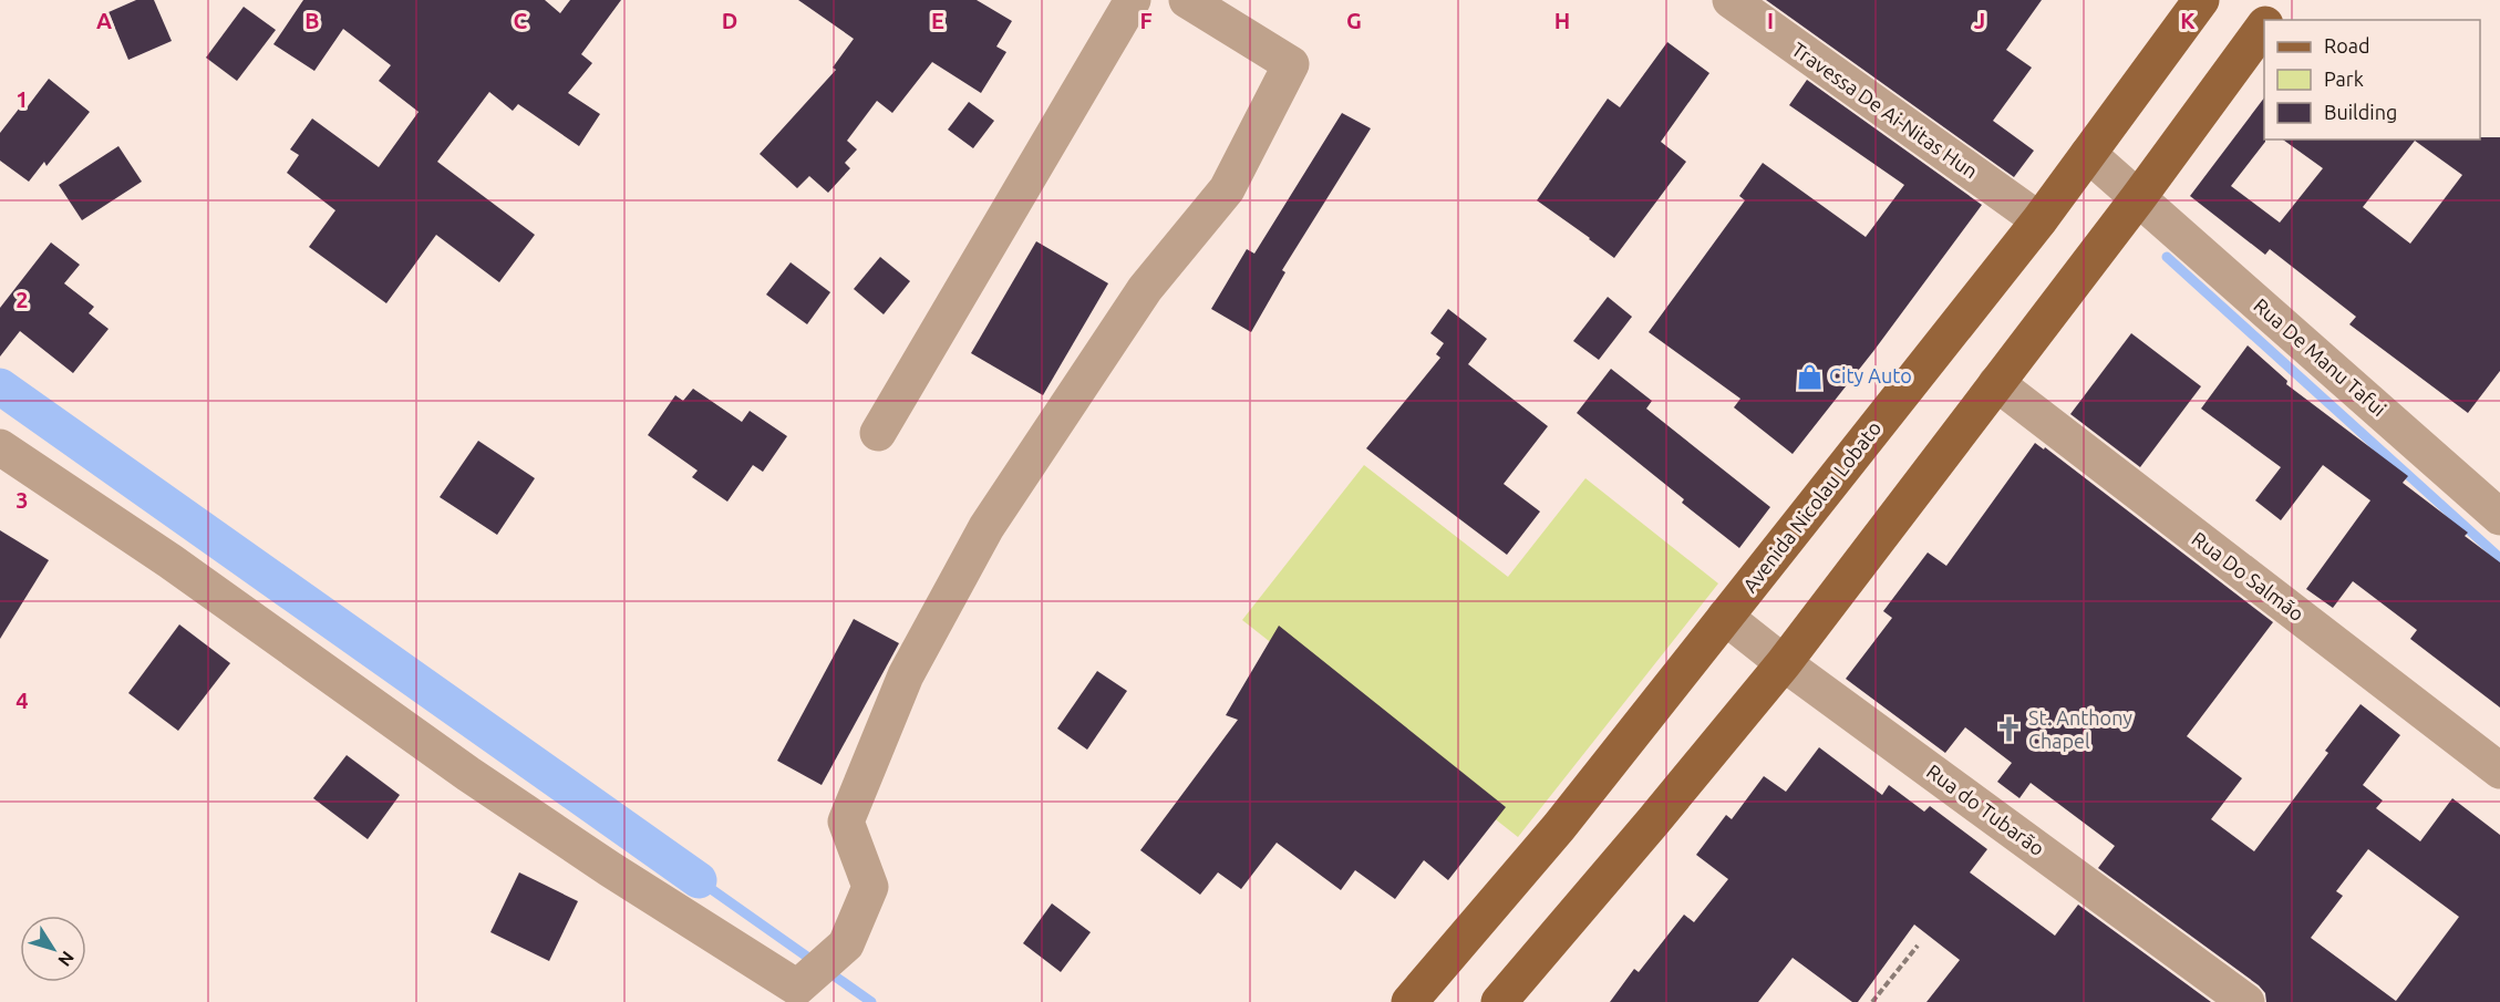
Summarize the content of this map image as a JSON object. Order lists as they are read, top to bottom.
{
  "streets": {
    "main road": ["Avenida Nicolau Lobato"],
    "street": [
      "Travessa De Ai-Nitas Hun",
      "Rua De Manu Tafui",
      "Rua Do Salmão",
      "Rua do Tubarão"
    ]
  },
  "crossings": [
    ["Travessa De Ai-Nitas Hun", "Avenida Nicolau Lobato"],
    ["Rua De Manu Tafui", "Avenida Nicolau Lobato"],
    ["Avenida Nicolau Lobato", "Rua do Tubarão"]
  ],
  "places": {
    "shop": ["City Auto"],
    "church": ["St. Anthony Chapel"]
  },
  "legend": ["Road", "Park", "Building"],
  "north": "bottom right",
  "grid": {
    "columns": [
      "A",
      "B",
      "C",
      "D",
      "E",
      "F",
      "G",
      "H",
      "I",
      "J",
      "K"
    ],
    "rows": [
      "1",
      "2",
      "3",
      "4"
    ]
  }
}
